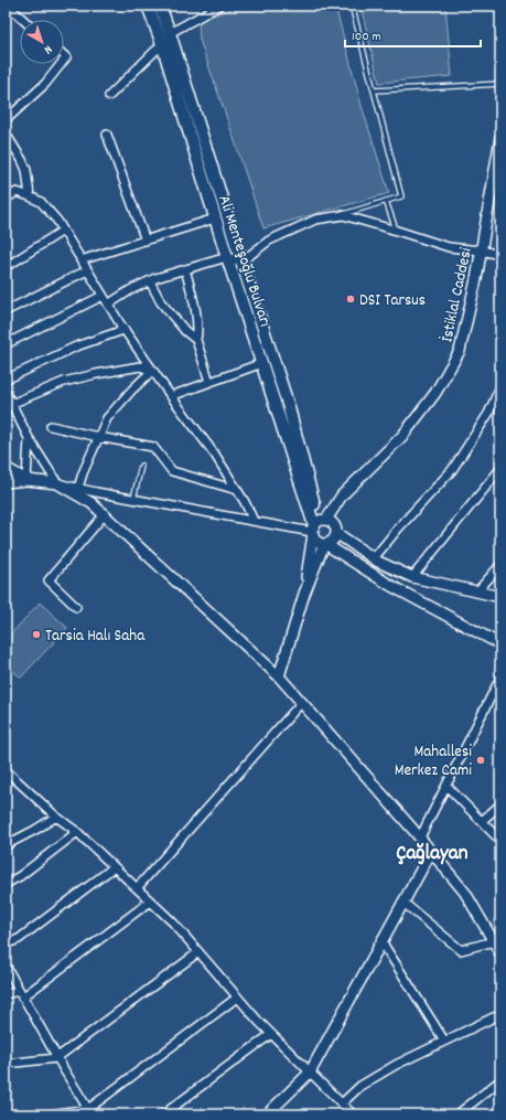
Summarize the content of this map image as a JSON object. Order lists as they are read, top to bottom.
{
  "streets": {
    "main road": ["Ali Menteşoğlu Bulvarı"],
    "street": ["İstiklal Caddesi"]
  },
  "crossings": [
    ["Ali Menteşoğlu Bulvarı", "İstiklal Caddesi"]
  ],
  "districts": ["Çağlayan"],
  "places": ["DSI Tarsus", "Tarsia Halı Saha", "Mahallesi Merkez Cami"],
  "scale_bar": "100 m",
  "north": "bottom right"
}
